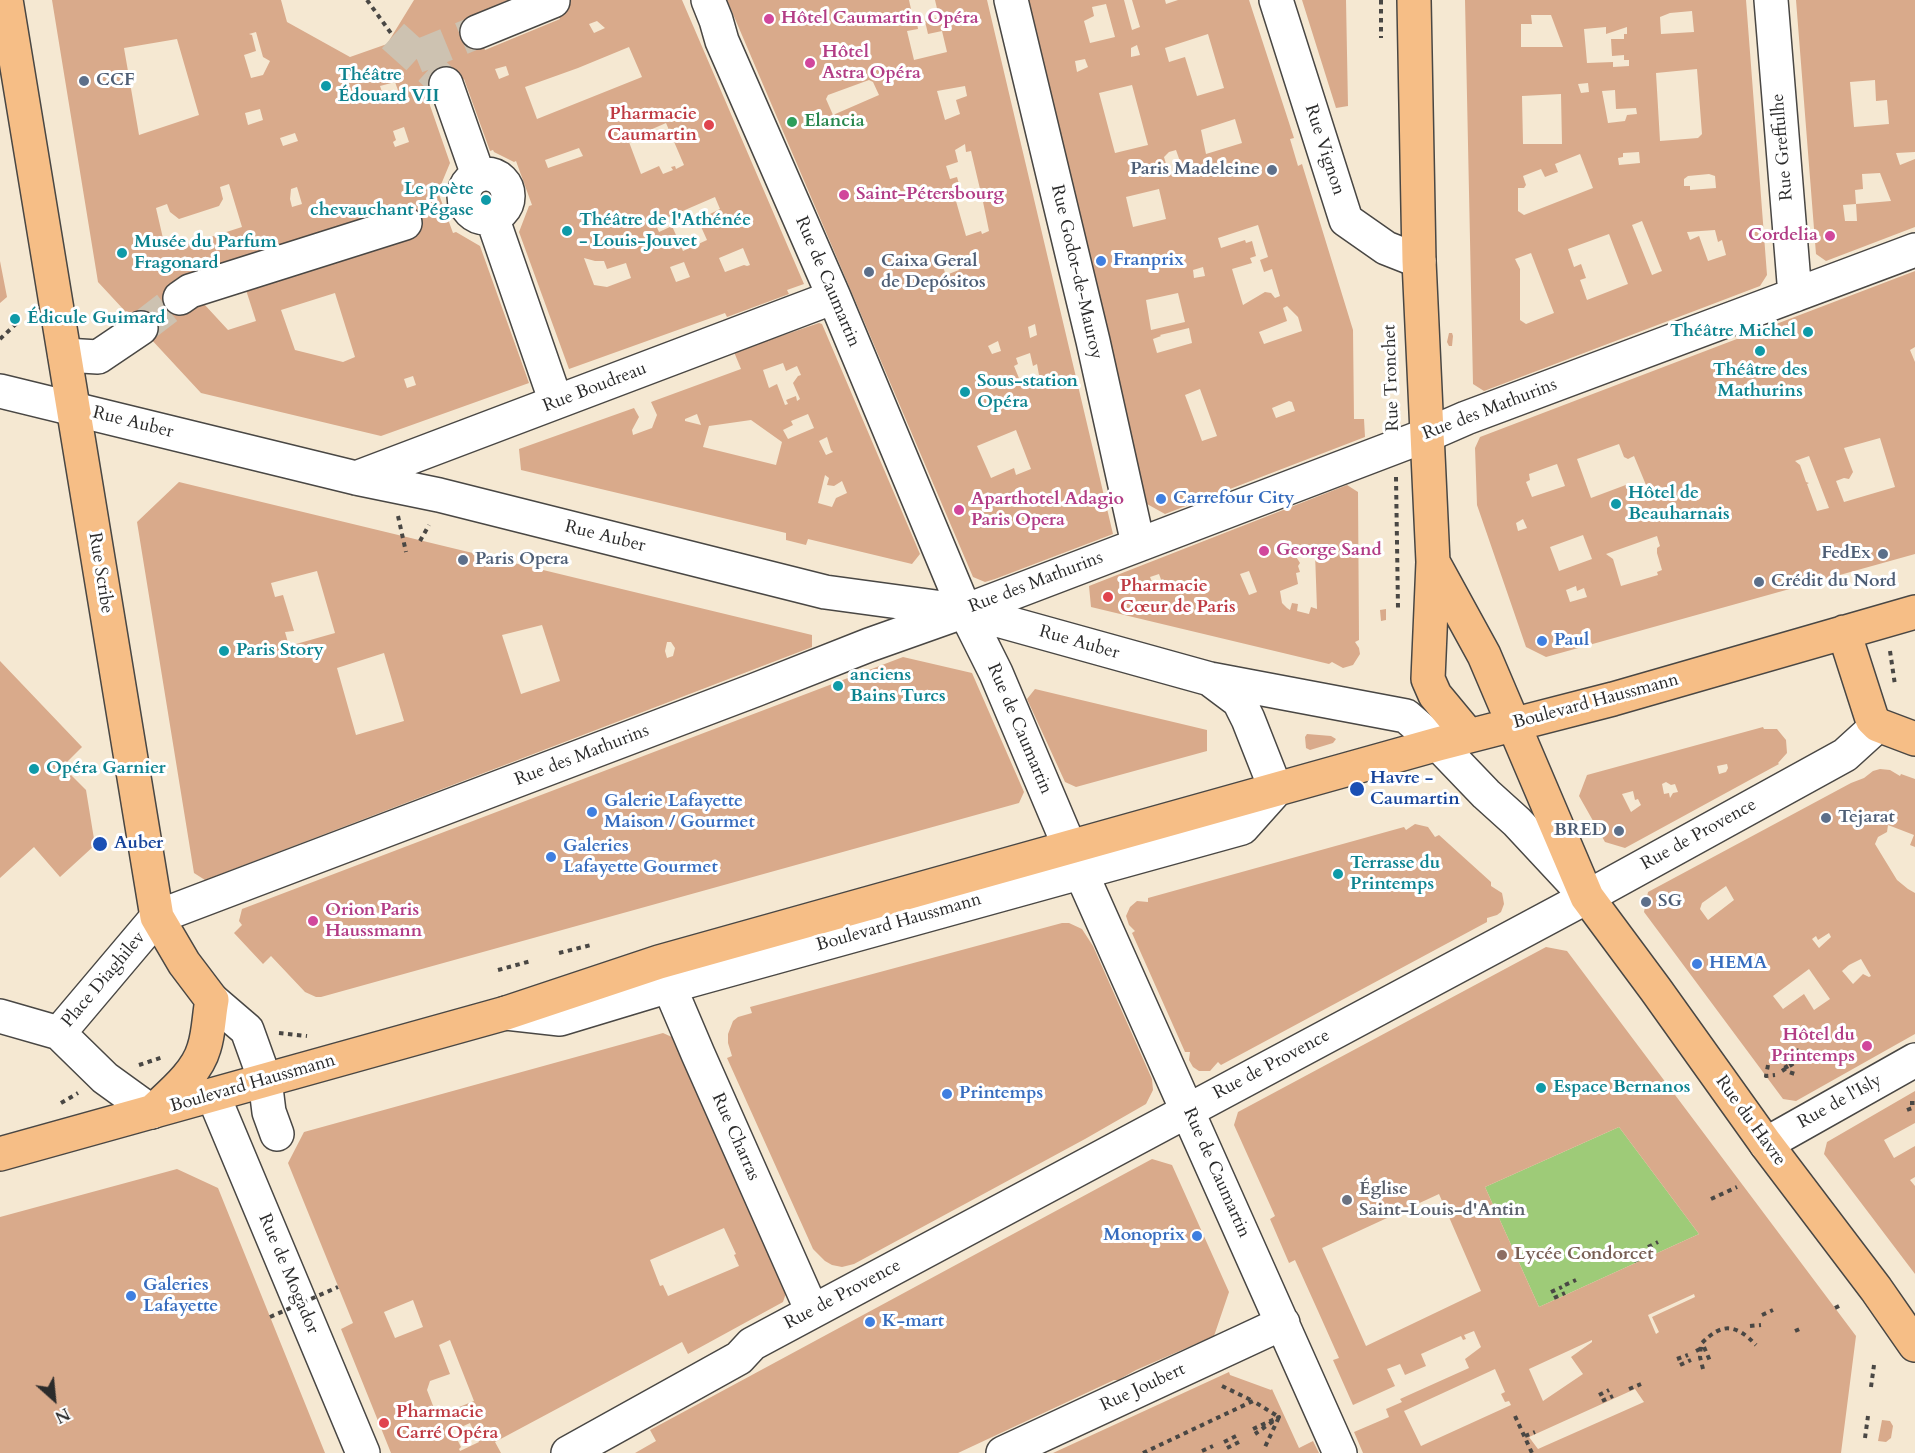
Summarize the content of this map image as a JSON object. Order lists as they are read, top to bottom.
{
  "streets": {
    "main road": [
      "Rue Tronchet",
      "Rue Scribe",
      "Boulevard Haussmann",
      "Rue du Havre"
    ],
    "street": [
      "Rue Greffulhe",
      "Rue Vignon",
      "Rue Godot-de-Mauroy",
      "Rue de Caumartin",
      "Rue Boudreau",
      "Rue des Mathurins",
      "Rue Auber",
      "Rue de Provence",
      "Place Diaghilev",
      "Rue de l'Isly",
      "Rue Charras",
      "Rue de Mogador",
      "Rue Joubert"
    ]
  },
  "crossings": [
    ["Rue Greffulhe", "Rue des Mathurins"],
    ["Rue Vignon", "Rue Tronchet"],
    ["Rue Godot-de-Mauroy", "Rue des Mathurins"],
    ["Rue de Caumartin", "Rue Boudreau"],
    ["Rue de Caumartin", "Rue des Mathurins"],
    ["Rue de Caumartin", "Rue Auber"],
    ["Rue de Caumartin", "Boulevard Haussmann"],
    ["Rue de Caumartin", "Rue de Provence"],
    ["Rue de Caumartin", "Rue Joubert"],
    ["Rue Tronchet", "Rue des Mathurins"],
    ["Rue Tronchet", "Boulevard Haussmann"],
    ["Rue Tronchet", "Rue du Havre"],
    ["Rue Boudreau", "Rue Auber"],
    ["Rue des Mathurins", "Rue Auber"],
    ["Rue des Mathurins", "Rue Scribe"],
    ["Rue des Mathurins", "Place Diaghilev"],
    ["Rue Auber", "Rue Scribe"],
    ["Rue Auber", "Boulevard Haussmann"],
    ["Rue Auber", "Rue du Havre"],
    ["Rue Scribe", "Place Diaghilev"],
    ["Boulevard Haussmann", "Place Diaghilev"],
    ["Boulevard Haussmann", "Rue du Havre"],
    ["Boulevard Haussmann", "Rue Charras"],
    ["Boulevard Haussmann", "Rue de Mogador"],
    ["Rue de Provence", "Rue du Havre"],
    ["Rue de Provence", "Rue Charras"],
    ["Rue de l'Isly", "Rue du Havre"]
  ],
  "places": [
    "Hôtel Caumartin Opéra",
    "Hôtel Astra Opéra",
    "CCF",
    "Théâtre Édouard VII",
    "Elancia",
    "Pharmacie Caumartin",
    "Paris Madeleine",
    "Saint-Pétersbourg",
    "Le poète chevauchant Pégase",
    "Théâtre de l'Athénée - Louis-Jouvet",
    "Cordelia",
    "Musée du Parfum Fragonard",
    "Franprix",
    "Caixa Geral de Depósitos",
    "Édicule Guimard",
    "Théâtre Michel",
    "Théâtre des Mathurins",
    "Sous-station Opéra",
    "Carrefour City",
    "Hôtel de Beauharnais",
    "Aparthotel Adagio Paris Opera",
    "George Sand",
    "FedEx",
    "Paris Opera",
    "Crédit du Nord",
    "Pharmacie Cœur de Paris",
    "Paul",
    "Paris Story",
    "anciens Bains Turcs",
    "Opéra Garnier",
    "Havre - Caumartin",
    "Galerie Lafayette Maison / Gourmet",
    "Tejarat",
    "BRED",
    "Auber",
    "Galeries Lafayette Gourmet",
    "Terrasse du Printemps",
    "SG",
    "Orion Paris Haussmann",
    "HEMA",
    "Hôtel du Printemps",
    "Espace Bernanos",
    "Printemps",
    "Église Saint-Louis-d'Antin",
    "Monoprix",
    "Lycée Condorcet",
    "Galeries Lafayette",
    "K-mart",
    "Pharmacie Carré Opéra"
  ],
  "north": "bottom right"
}
